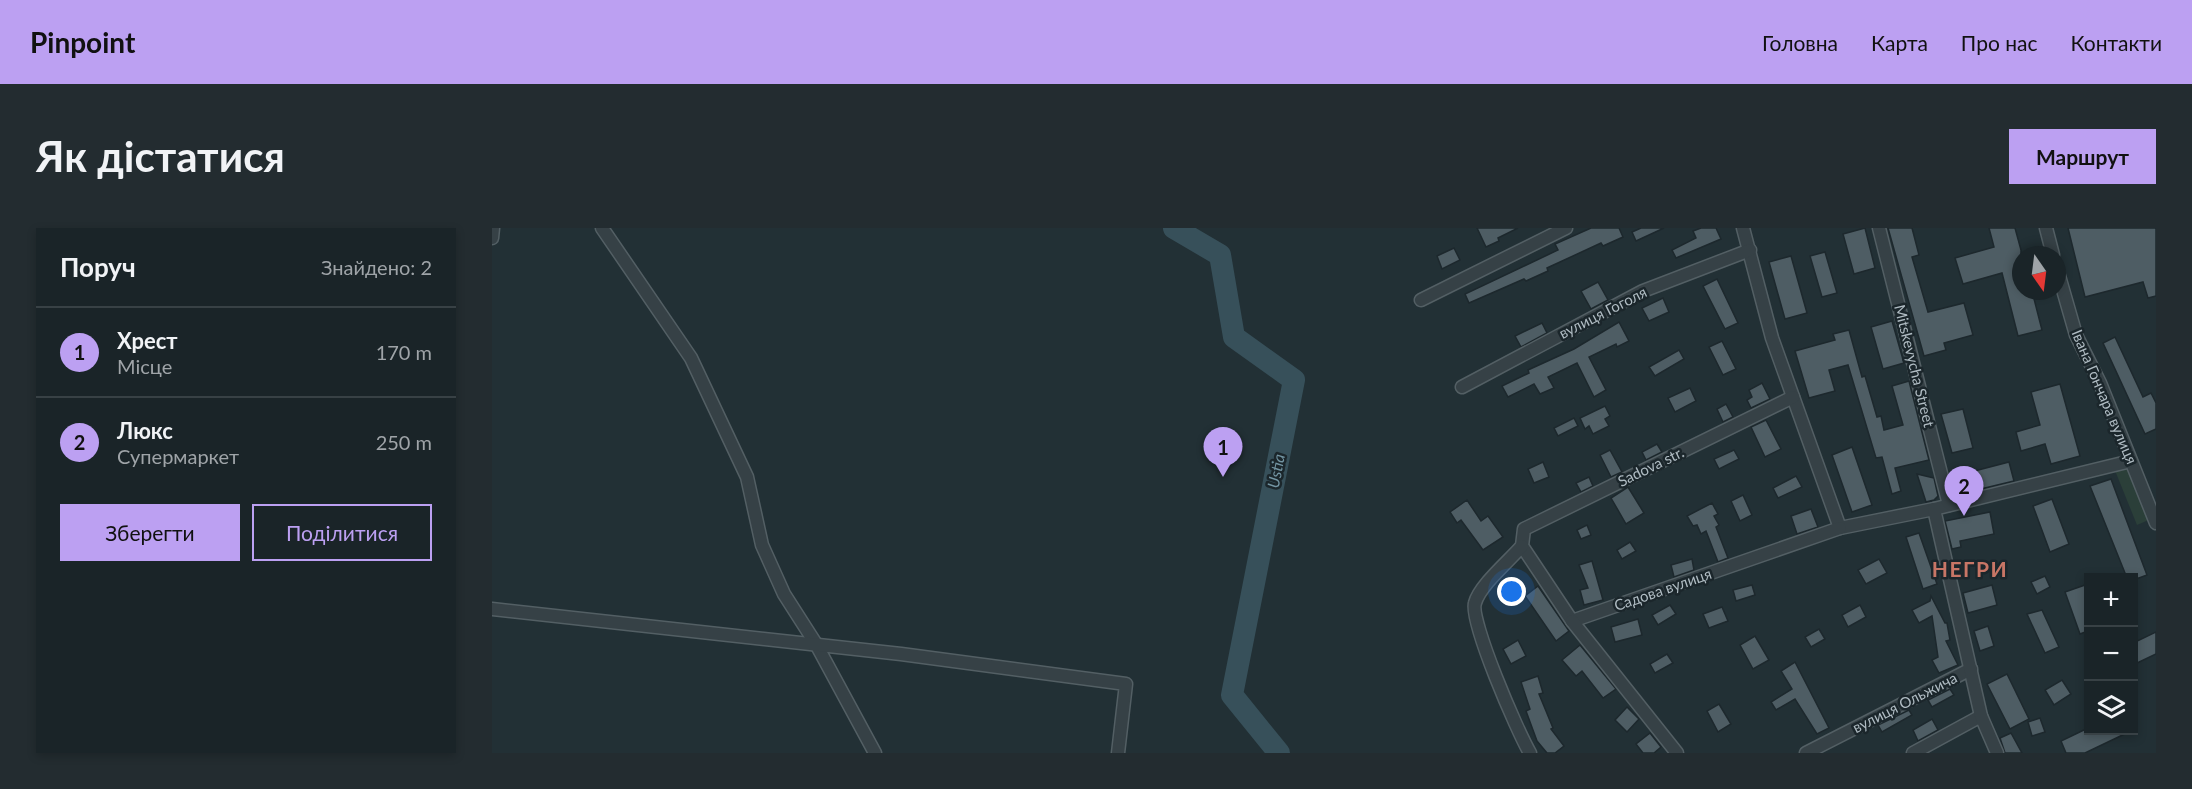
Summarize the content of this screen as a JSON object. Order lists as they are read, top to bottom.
{
  "streets": {
    "street": [
      "вулиця Гоголя",
      "Mitskevycha Street",
      "Івана Гончара вулиця",
      "Sadova str.",
      "Садова вулиця",
      "вулиця Ольжича"
    ]
  },
  "districts": ["НЕГРИ"],
  "water": ["Ustia"],
  "north": "bottom",
  "page": {
    "header": "Pinpoint",
    "nav": [
      "Головна",
      "Карта",
      "Про нас",
      "Контакти"
    ],
    "buttons": [
      "Маршрут",
      ["Зберегти", "Поділитися"]
    ],
    "title": "Як дістатися",
    "heading": ["Поруч", "Знайдено: 2"],
    "list": [
      {
        "mark": "1",
        "name": "Хрест",
        "note": "Місце",
        "value": "170 m"
      },
      {
        "mark": "2",
        "name": "Люкс",
        "note": "Супермаркет",
        "value": "250 m"
      }
    ],
    "pins": ["1", "2"],
    "map_buttons": ["+", "−"]
  }
}
